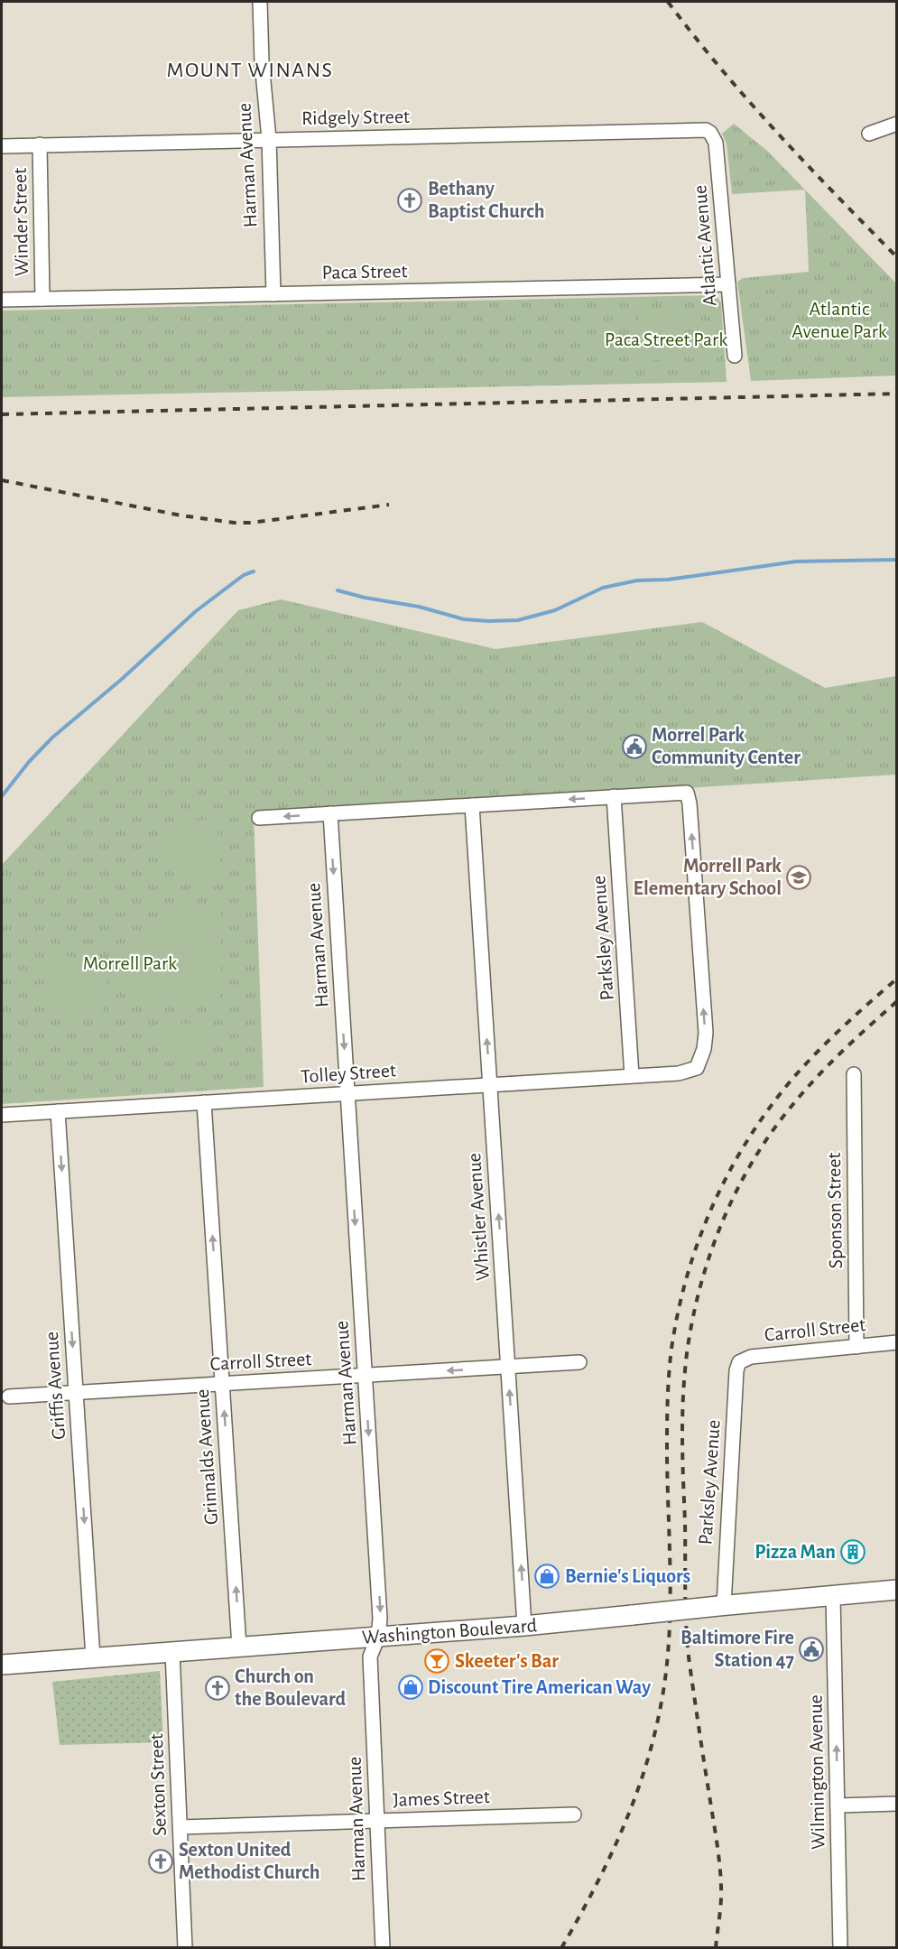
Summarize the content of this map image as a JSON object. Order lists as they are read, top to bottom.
{
  "streets": {
    "main road": ["Washington Boulevard"],
    "street": [
      "Ridgely Street",
      "Harman Avenue",
      "Winder Street",
      "Atlantic Avenue",
      "Paca Street",
      "Parksley Avenue",
      "Tolley Street",
      "Sponson Street",
      "Whistler Avenue",
      "Carroll Street",
      "Griffis Avenue",
      "Grinnalds Avenue",
      "Wilmington Avenue",
      "Sexton Street",
      "James Street"
    ]
  },
  "crossings": [
    ["Ridgely Street", "Harman Avenue"],
    ["Ridgely Street", "Winder Street"],
    ["Ridgely Street", "Atlantic Avenue"],
    ["Harman Avenue", "Paca Street"],
    ["Harman Avenue", "Tolley Street"],
    ["Harman Avenue", "Carroll Street"],
    ["Harman Avenue", "Washington Boulevard"],
    ["Harman Avenue", "James Street"],
    ["Winder Street", "Paca Street"],
    ["Atlantic Avenue", "Paca Street"],
    ["Parksley Avenue", "Tolley Street"],
    ["Parksley Avenue", "Carroll Street"],
    ["Parksley Avenue", "Washington Boulevard"],
    ["Tolley Street", "Whistler Avenue"],
    ["Tolley Street", "Griffis Avenue"],
    ["Tolley Street", "Grinnalds Avenue"],
    ["Sponson Street", "Carroll Street"],
    ["Whistler Avenue", "Carroll Street"],
    ["Whistler Avenue", "Washington Boulevard"],
    ["Carroll Street", "Griffis Avenue"],
    ["Carroll Street", "Grinnalds Avenue"],
    ["Griffis Avenue", "Washington Boulevard"],
    ["Grinnalds Avenue", "Washington Boulevard"],
    ["Washington Boulevard", "Wilmington Avenue"],
    ["Washington Boulevard", "Sexton Street"],
    ["Sexton Street", "James Street"]
  ],
  "one_way": [
    "Harman Avenue",
    "Whistler Avenue",
    "Griffis Avenue",
    "Grinnalds Avenue",
    "Wilmington Avenue"
  ],
  "districts": ["MOUNT WINANS"],
  "parks": ["Atlantic Avenue Park", "Paca Street Park", "Morrell Park"],
  "places": {
    "church": ["Bethany Baptist Church", "Church on the Boulevard", "Sexton United Methodist Church"],
    "public building": ["Morrel Park Community Center", "Baltimore Fire Station 47"],
    "school or university": ["Morrell Park Elementary School"],
    "building": ["Pizza Man"],
    "shop": ["Bernie's Liquors", "Discount Tire American Way"],
    "bar": ["Skeeter's Bar"]
  }
}
